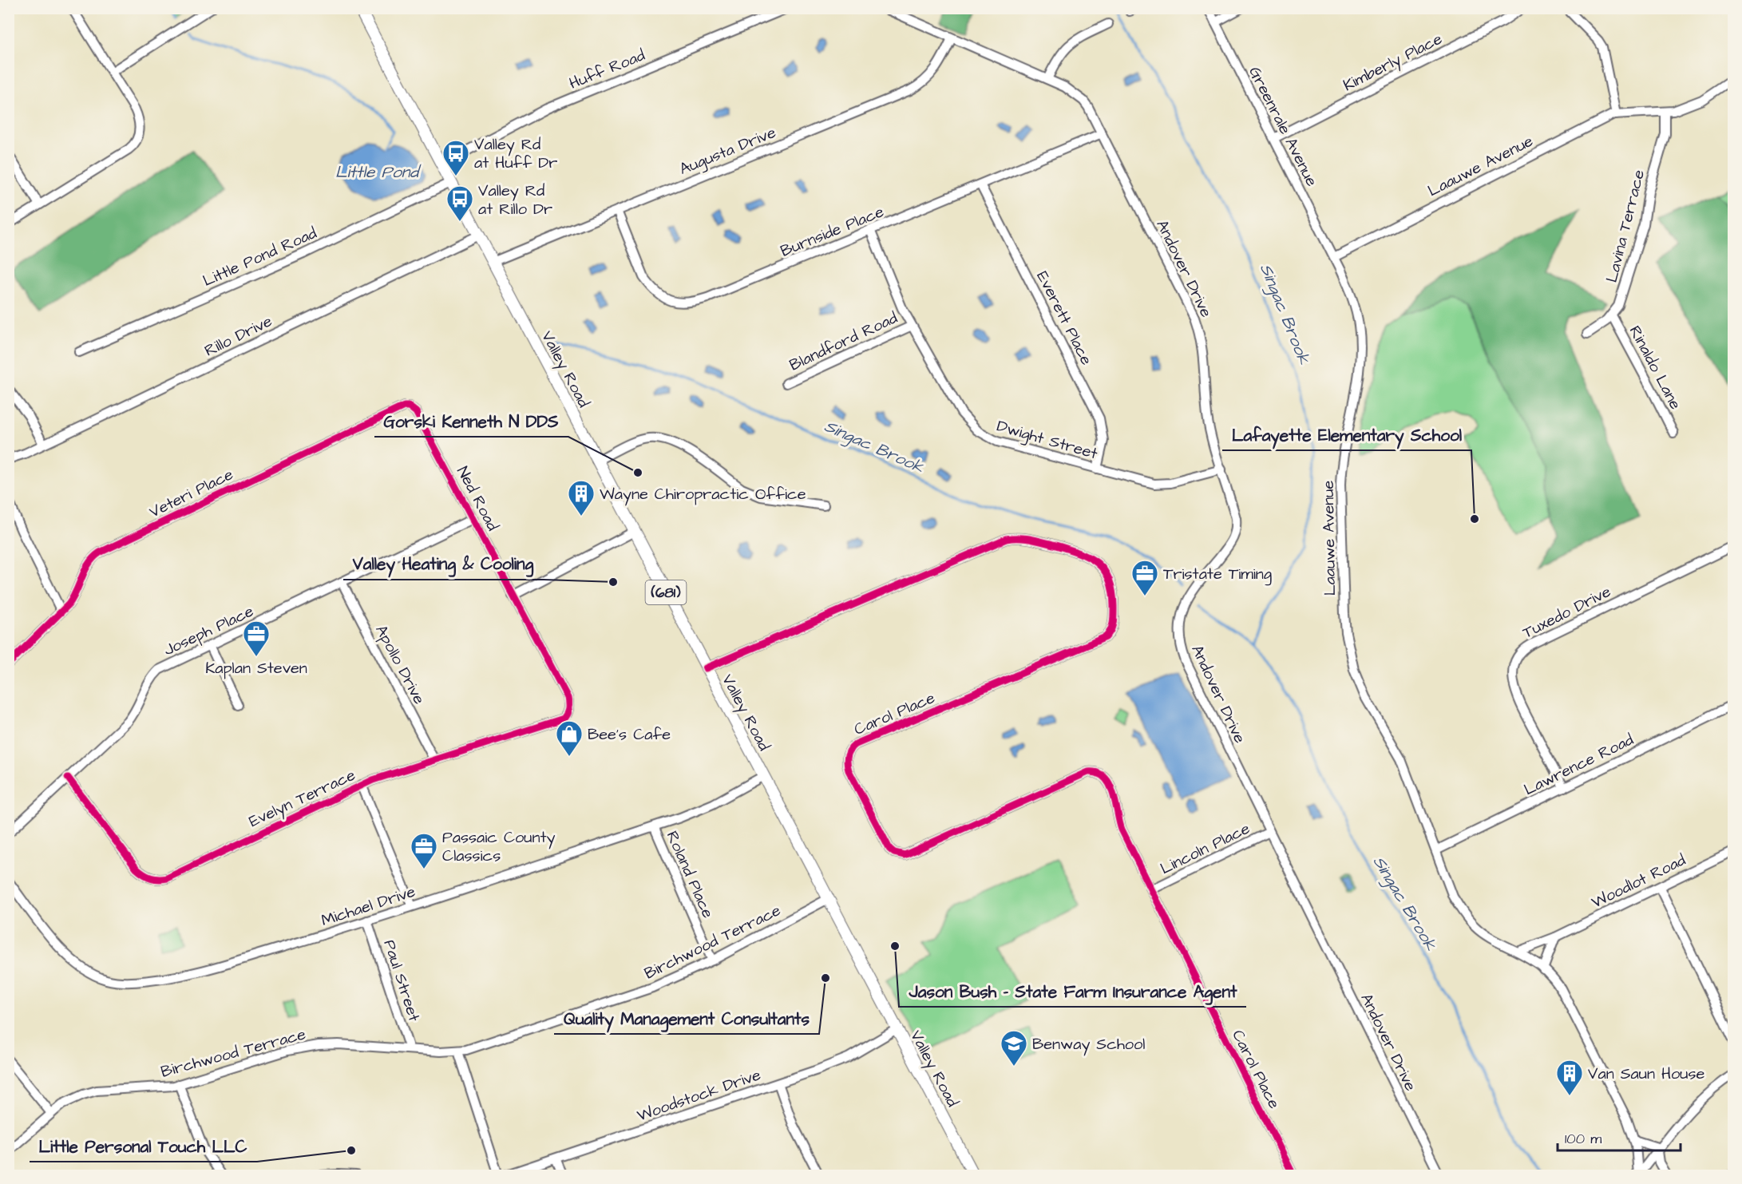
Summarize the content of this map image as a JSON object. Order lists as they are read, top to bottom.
{
  "streets": {
    "main road": ["Valley Road", "(681)"],
    "street": [
      "Kimberly Place",
      "Huff Road",
      "Greenrale Avenue",
      "Augusta Drive",
      "Laauwe Avenue",
      "Lavina Terrace",
      "Burnside Place",
      "Little Pond Road",
      "Andover Drive",
      "Everett Place",
      "Rillo Drive",
      "Blandford Road",
      "Rinaldo Lane",
      "Dwight Street",
      "Veteri Place",
      "Ned Road",
      "Tuxedo Drive",
      "Joseph Place",
      "Apollo Drive",
      "Carol Place",
      "Lawrence Road",
      "Evelyn Terrace",
      "Lincoln Place",
      "Roland Place",
      "Woodlot Road",
      "Michael Drive",
      "Birchwood Terrace",
      "Paul Street",
      "Woodstock Drive"
    ]
  },
  "crossings": [
    ["Kimberly Place", "Greenrale Avenue"],
    ["Huff Road", "Valley Road"],
    ["Greenrale Avenue", "Laauwe Avenue"],
    ["Augusta Drive", "Burnside Place"],
    ["Augusta Drive", "Andover Drive"],
    ["Augusta Drive", "Valley Road"],
    ["Laauwe Avenue", "Lavina Terrace"],
    ["Laauwe Avenue", "Lawrence Road"],
    ["Laauwe Avenue", "Woodlot Road"],
    ["Lavina Terrace", "Rinaldo Lane"],
    ["Burnside Place", "Andover Drive"],
    ["Burnside Place", "Everett Place"],
    ["Burnside Place", "Dwight Street"],
    ["Little Pond Road", "Valley Road"],
    ["Andover Drive", "Dwight Street"],
    ["Andover Drive", "Lincoln Place"],
    ["Everett Place", "Dwight Street"],
    ["Rillo Drive", "Valley Road"],
    ["Blandford Road", "Dwight Street"],
    ["Valley Road", "Carol Place"],
    ["Valley Road", "Michael Drive"],
    ["Valley Road", "Birchwood Terrace"],
    ["Valley Road", "Woodstock Drive"],
    ["Veteri Place", "Ned Road"],
    ["Ned Road", "Joseph Place"],
    ["Ned Road", "Evelyn Terrace"],
    ["Tuxedo Drive", "Lawrence Road"],
    ["Joseph Place", "Apollo Drive"],
    ["Joseph Place", "Evelyn Terrace"],
    ["Apollo Drive", "Evelyn Terrace"],
    ["Carol Place", "Lincoln Place"],
    ["Roland Place", "Michael Drive"],
    ["Roland Place", "Birchwood Terrace"],
    ["Michael Drive", "Paul Street"],
    ["Birchwood Terrace", "Paul Street"]
  ],
  "water": ["Little Pond", "Singac Brook"],
  "places": {
    "bus stop": ["Valley Rd at Huff Dr", "Valley Rd at Rillo Dr"],
    "other": [
      "Gorski Kenneth N DDS",
      "Lafayette Elementary School",
      "Valley Heating & Cooling",
      "Jason Bush - State Farm Insurance Agent",
      "Quality Management Consultants",
      "Little Personal Touch LLC"
    ],
    "building": ["Wayne Chiropractic Office", "Van Saun House"],
    "office": ["Tristate Timing", "Kaplan Steven", "Passaic County Classics"],
    "shop": ["Bee's Cafe"],
    "school or university": ["Benway School"]
  },
  "scale_bar": "100 m"
}
